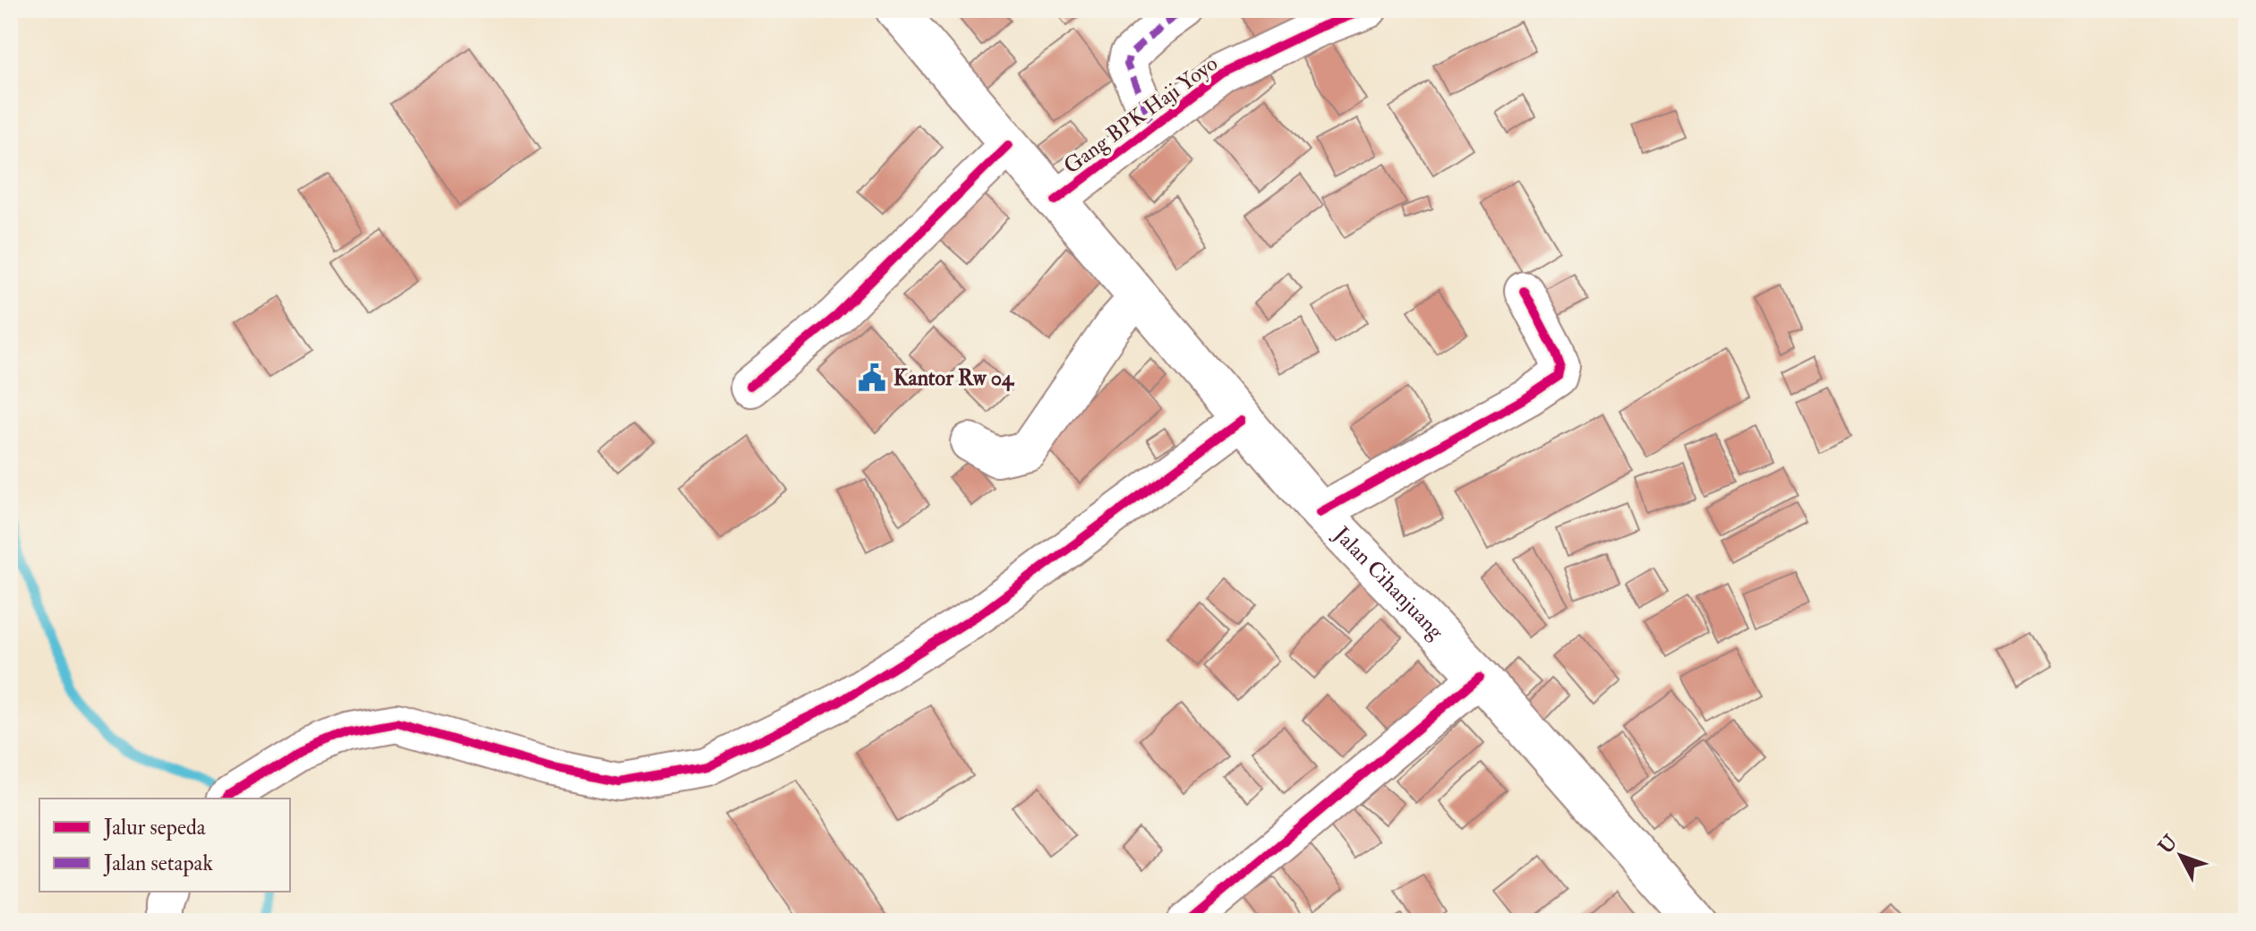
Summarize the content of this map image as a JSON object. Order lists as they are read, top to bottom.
{
  "streets": {
    "main road": ["Jalan Cihanjuang"],
    "street": ["Gang BPK Haji Yoyo"]
  },
  "crossings": [
    ["Gang BPK Haji Yoyo", "Jalan Cihanjuang"]
  ],
  "places": {
    "public building": ["Kantor Rw 04"]
  },
  "legend": ["Jalur sepeda", "Jalan setapak"],
  "north": "top left"
}
